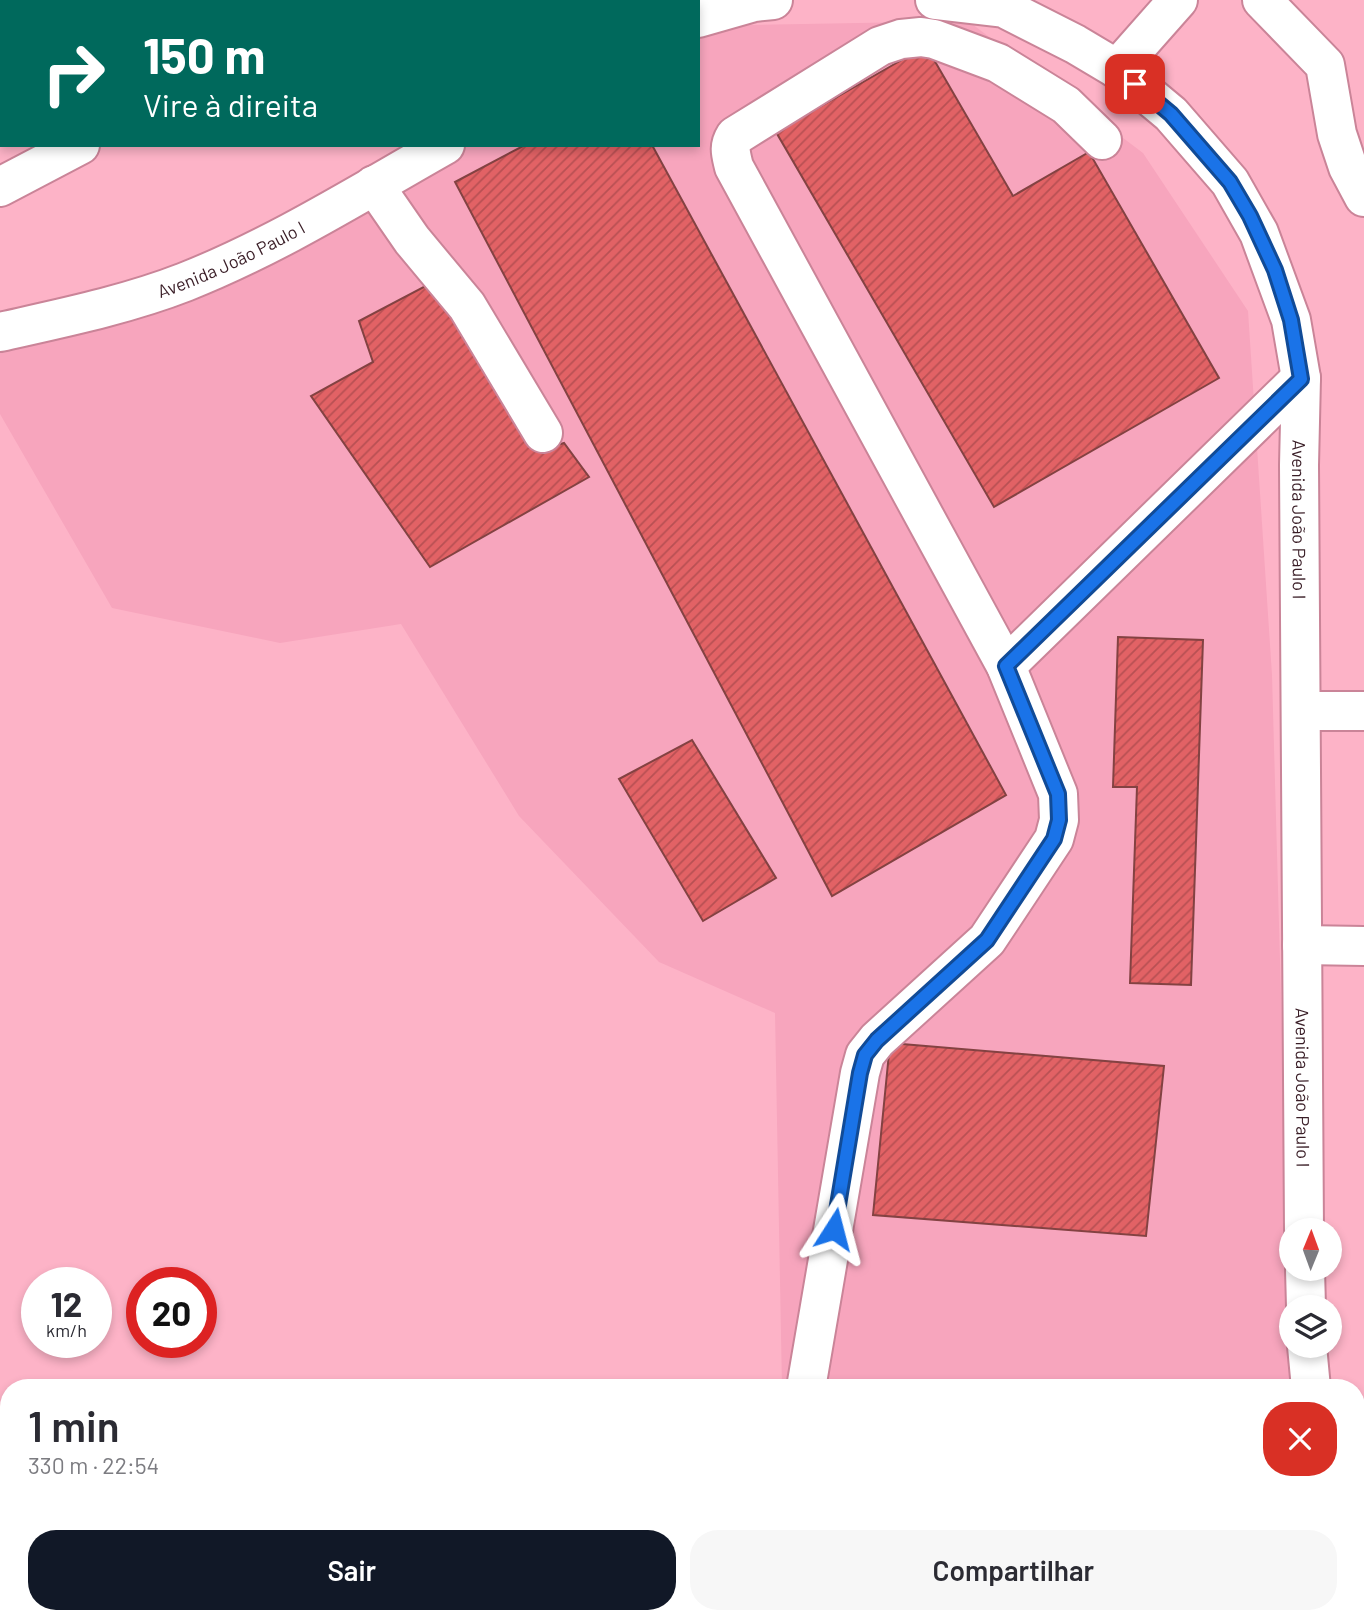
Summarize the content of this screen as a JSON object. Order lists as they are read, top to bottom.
{
  "streets": {
    "main road": ["Avenida João Paulo I"]
  },
  "north": "top",
  "page": {
    "turn": ["150 m", "Vire à direita"],
    "speed": "12 km/h",
    "limit": "20",
    "heading": ["1 min", "330 m · 22:54"],
    "buttons": ["Sair", "Compartilhar"]
  }
}
